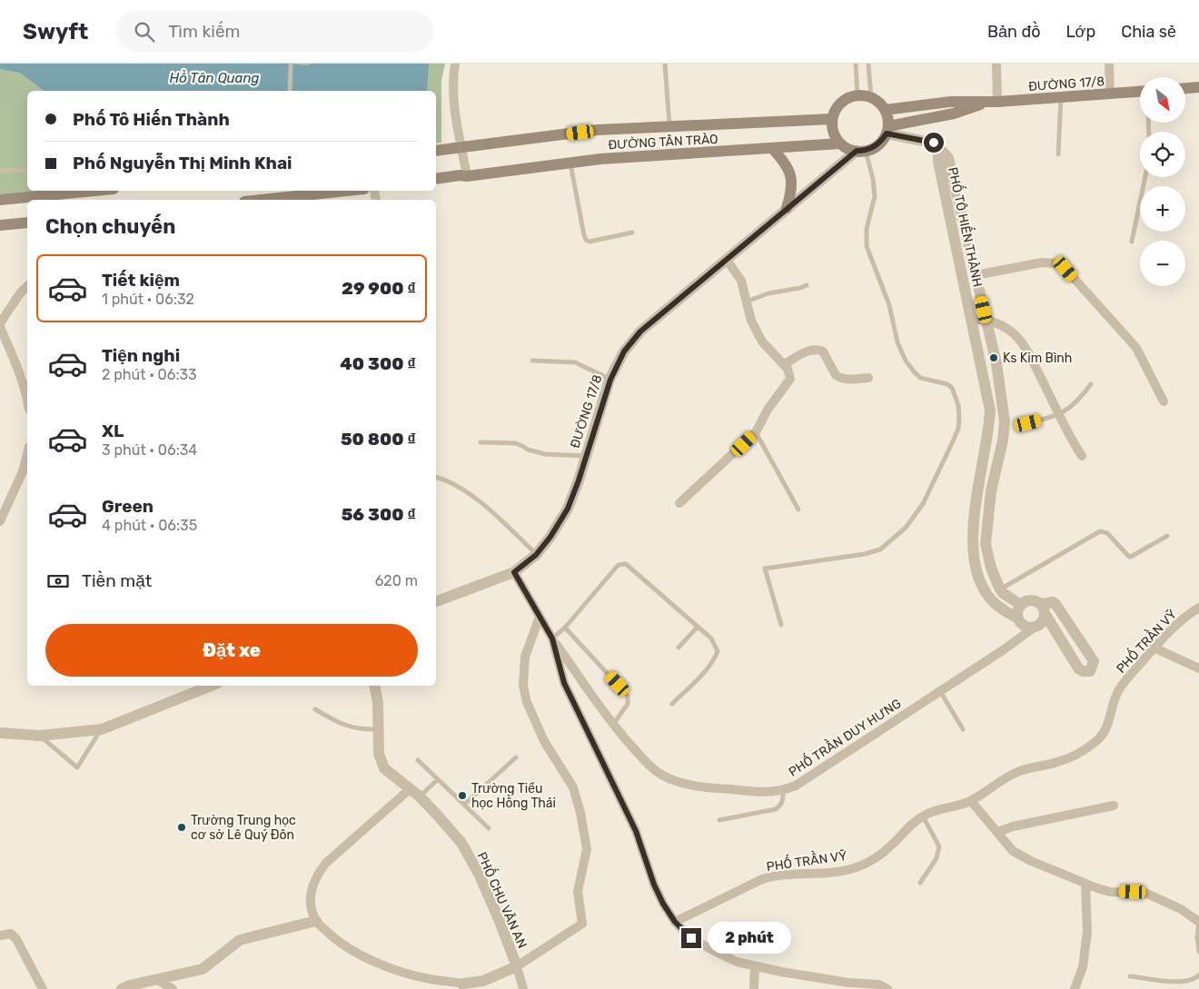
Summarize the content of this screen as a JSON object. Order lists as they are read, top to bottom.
{
  "streets": {
    "main road": ["ĐƯỜNG 17/8", "ĐƯỜNG TÂN TRÀO"],
    "street": [
      "PHỐ TÔ HIẾN THÀNH",
      "PHỐ TRẦN VỸ",
      "PHỐ TRẦN DUY HƯNG",
      "PHỐ CHU VĂN AN"
    ]
  },
  "crossings": [
    ["ĐƯỜNG 17/8", "ĐƯỜNG TÂN TRÀO"],
    ["PHỐ TÔ HIẾN THÀNH", "PHỐ TRẦN DUY HƯNG"]
  ],
  "water": ["Hồ Tân Quang"],
  "places": ["Ks Kim Bình", "Trường Tiểu học Hồng Thái", "Trường Trung học cơ sở Lê Quý Đôn"],
  "north": "bottom right",
  "page": {
    "header": "Swyft",
    "search": "Tìm kiếm",
    "nav": ["Bản đồ", "Lớp", "Chia sẻ"],
    "map_buttons": ["+", "−"],
    "banner": ["Phố Tô Hiến Thành", "Phố Nguyễn Thị Minh Khai"],
    "heading": "Chọn chuyến",
    "list": [
      {
        "name": "Tiết kiệm",
        "note": "1 phút · 06:32",
        "value": "29 900 ₫"
      },
      {
        "name": "Tiện nghi",
        "note": "2 phút · 06:33",
        "value": "40 300 ₫"
      },
      {
        "name": "XL",
        "note": "3 phút · 06:34",
        "value": "50 800 ₫"
      },
      {
        "name": "Green",
        "note": "4 phút · 06:35",
        "value": "56 300 ₫"
      }
    ],
    "pay": ["Tiền mặt", "620 m"],
    "buttons": "Đặt xe",
    "bubble": "2 phút"
  }
}
